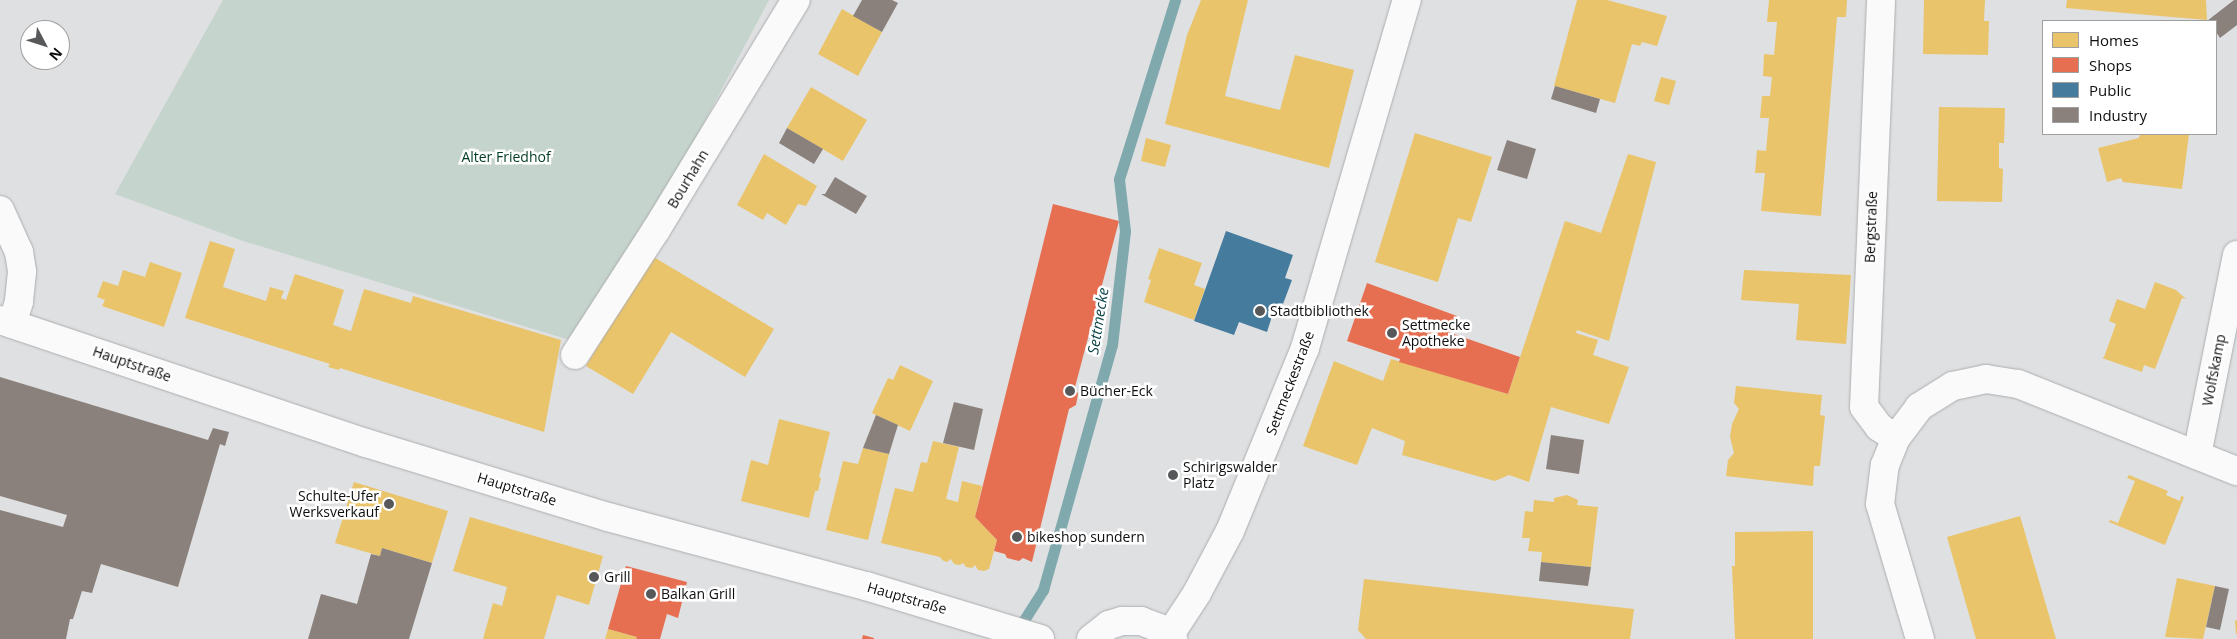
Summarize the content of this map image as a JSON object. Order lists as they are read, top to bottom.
{
  "streets": {
    "street": [
      "Bourhahn",
      "Bergstraße",
      "Hauptstraße",
      "Wolfskamp",
      "Settmeckestraße"
    ]
  },
  "water": ["Settmecke"],
  "parks": ["Alter Friedhof"],
  "places": [
    "Stadtbibliothek",
    "Settmecke Apotheke",
    "Bücher-Eck",
    "Schirigswalder Platz",
    "Schulte-Ufer Werksverkauf",
    "bikeshop sundern",
    "Grill",
    "Balkan Grill"
  ],
  "legend": [
    "Homes",
    "Shops",
    "Public",
    "Industry"
  ],
  "north": "bottom right"
}
